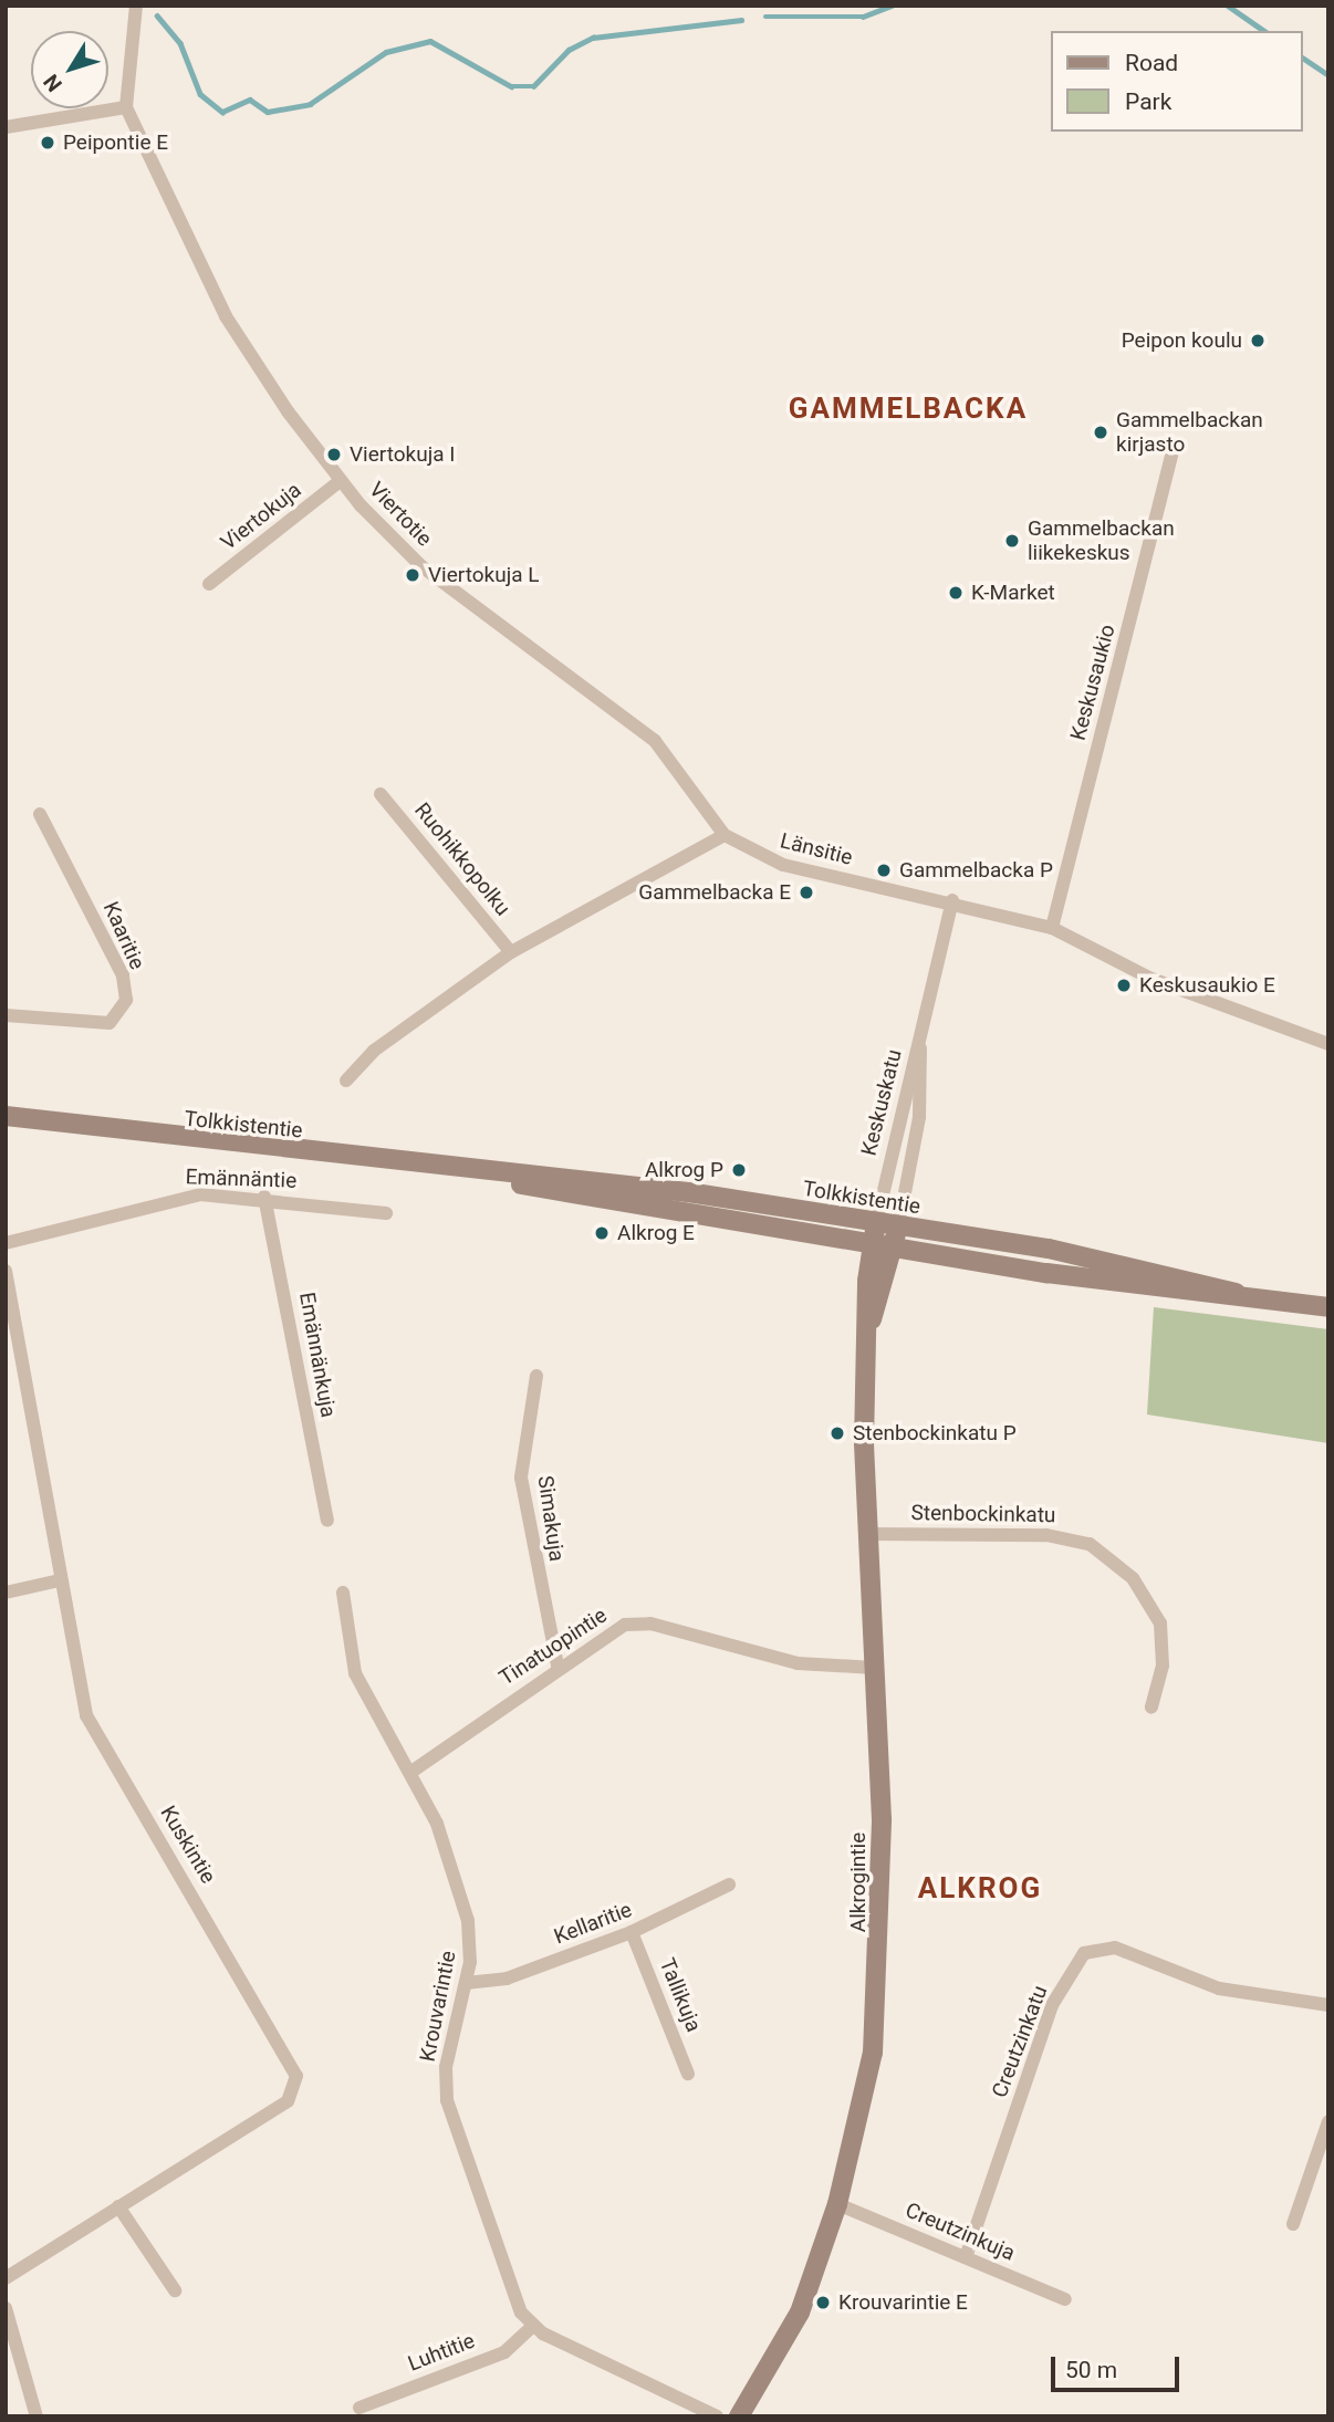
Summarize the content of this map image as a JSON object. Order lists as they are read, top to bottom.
{
  "streets": {
    "street": [
      "Viertotie",
      "Viertokuja",
      "Keskusaukio",
      "Länsitie",
      "Ruohikkopolku",
      "Kaaritie",
      "Keskuskatu",
      "Tolkkistentie",
      "Emännäntie",
      "Emännänkuja",
      "Stenbockinkatu",
      "Simakuja",
      "Tinatuopintie",
      "Kuskintie",
      "Alkrogintie",
      "Kellaritie",
      "Tallikuja",
      "Krouvarintie",
      "Creutzinkatu",
      "Creutzinkuja",
      "Luhtitie"
    ]
  },
  "crossings": [
    ["Viertotie", "Viertokuja"],
    ["Viertotie", "Länsitie"],
    ["Keskusaukio", "Länsitie"],
    ["Länsitie", "Keskuskatu"],
    ["Keskuskatu", "Tolkkistentie"],
    ["Keskuskatu", "Alkrogintie"],
    ["Tolkkistentie", "Alkrogintie"],
    ["Emännäntie", "Emännänkuja"],
    ["Stenbockinkatu", "Alkrogintie"],
    ["Simakuja", "Tinatuopintie"],
    ["Tinatuopintie", "Alkrogintie"],
    ["Tinatuopintie", "Krouvarintie"],
    ["Alkrogintie", "Creutzinkuja"],
    ["Kellaritie", "Tallikuja"],
    ["Kellaritie", "Krouvarintie"],
    ["Krouvarintie", "Luhtitie"],
    ["Creutzinkatu", "Creutzinkuja"]
  ],
  "districts": ["GAMMELBACKA", "ALKROG"],
  "places": [
    "Peipontie E",
    "Peipon koulu",
    "Gammelbackan kirjasto",
    "Viertokuja I",
    "Gammelbackan liikekeskus",
    "Viertokuja L",
    "K-Market",
    "Gammelbacka P",
    "Gammelbacka E",
    "Keskusaukio E",
    "Alkrog P",
    "Alkrog E",
    "Stenbockinkatu P",
    "Krouvarintie E"
  ],
  "legend": ["Road", "Park"],
  "scale_bar": "50 m",
  "north": "bottom left"
}
